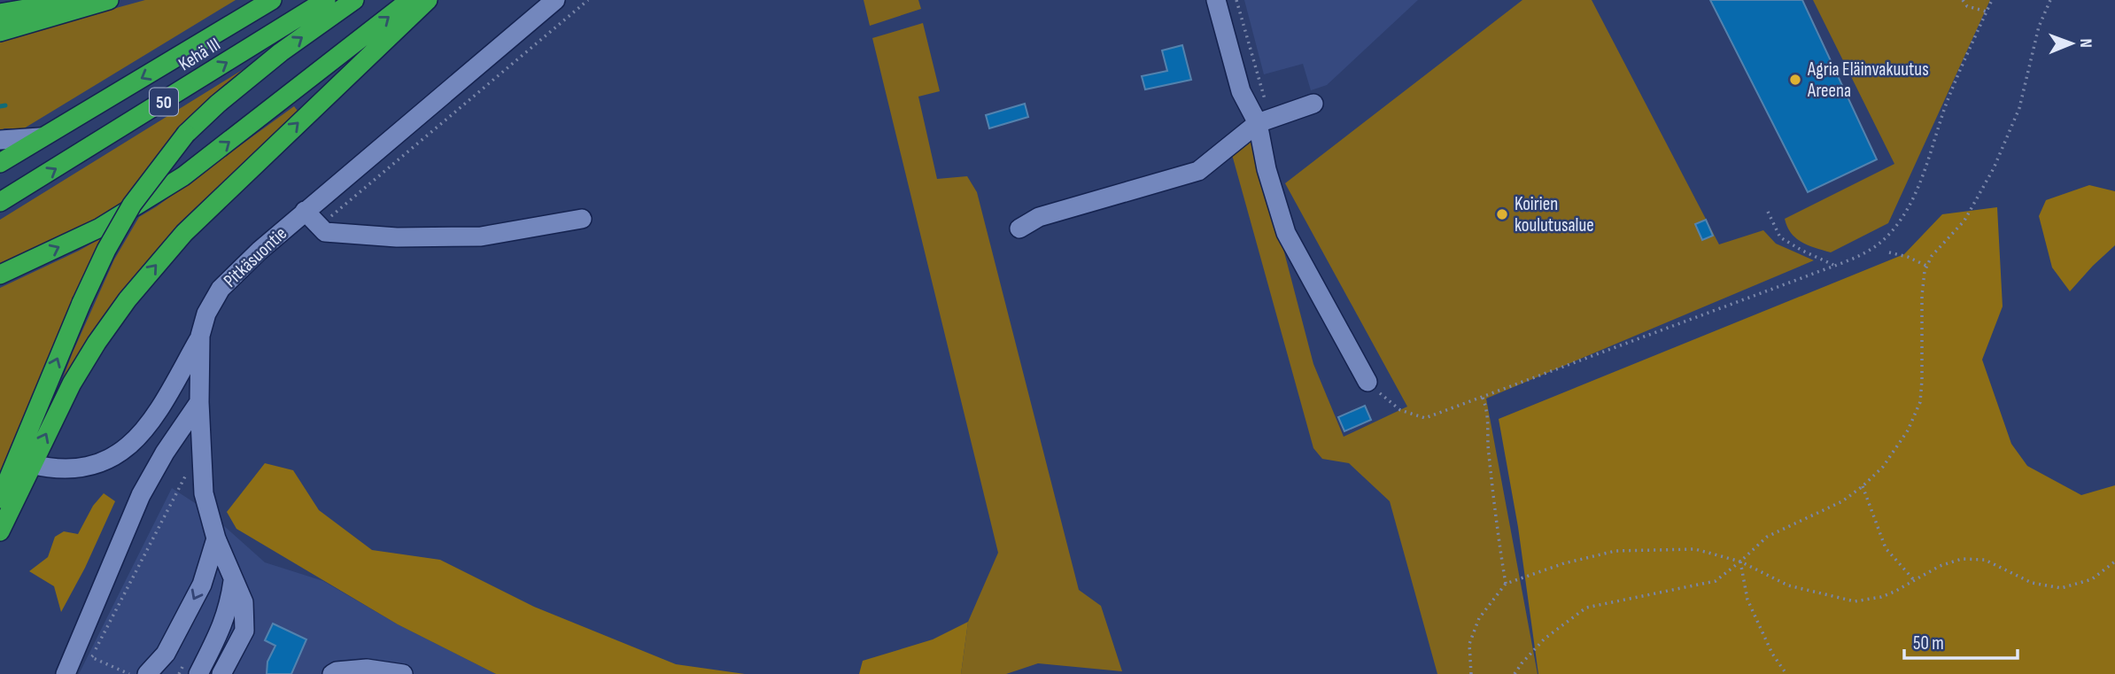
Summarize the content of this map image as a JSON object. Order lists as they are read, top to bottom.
{
  "streets": {
    "highway": ["Kehä III", "50"],
    "street": ["Pitkäsuontie"]
  },
  "places": ["Agria Eläinvakuutus Areena", "Koirien koulutusalue"],
  "scale_bar": "50 m",
  "north": "right"
}
